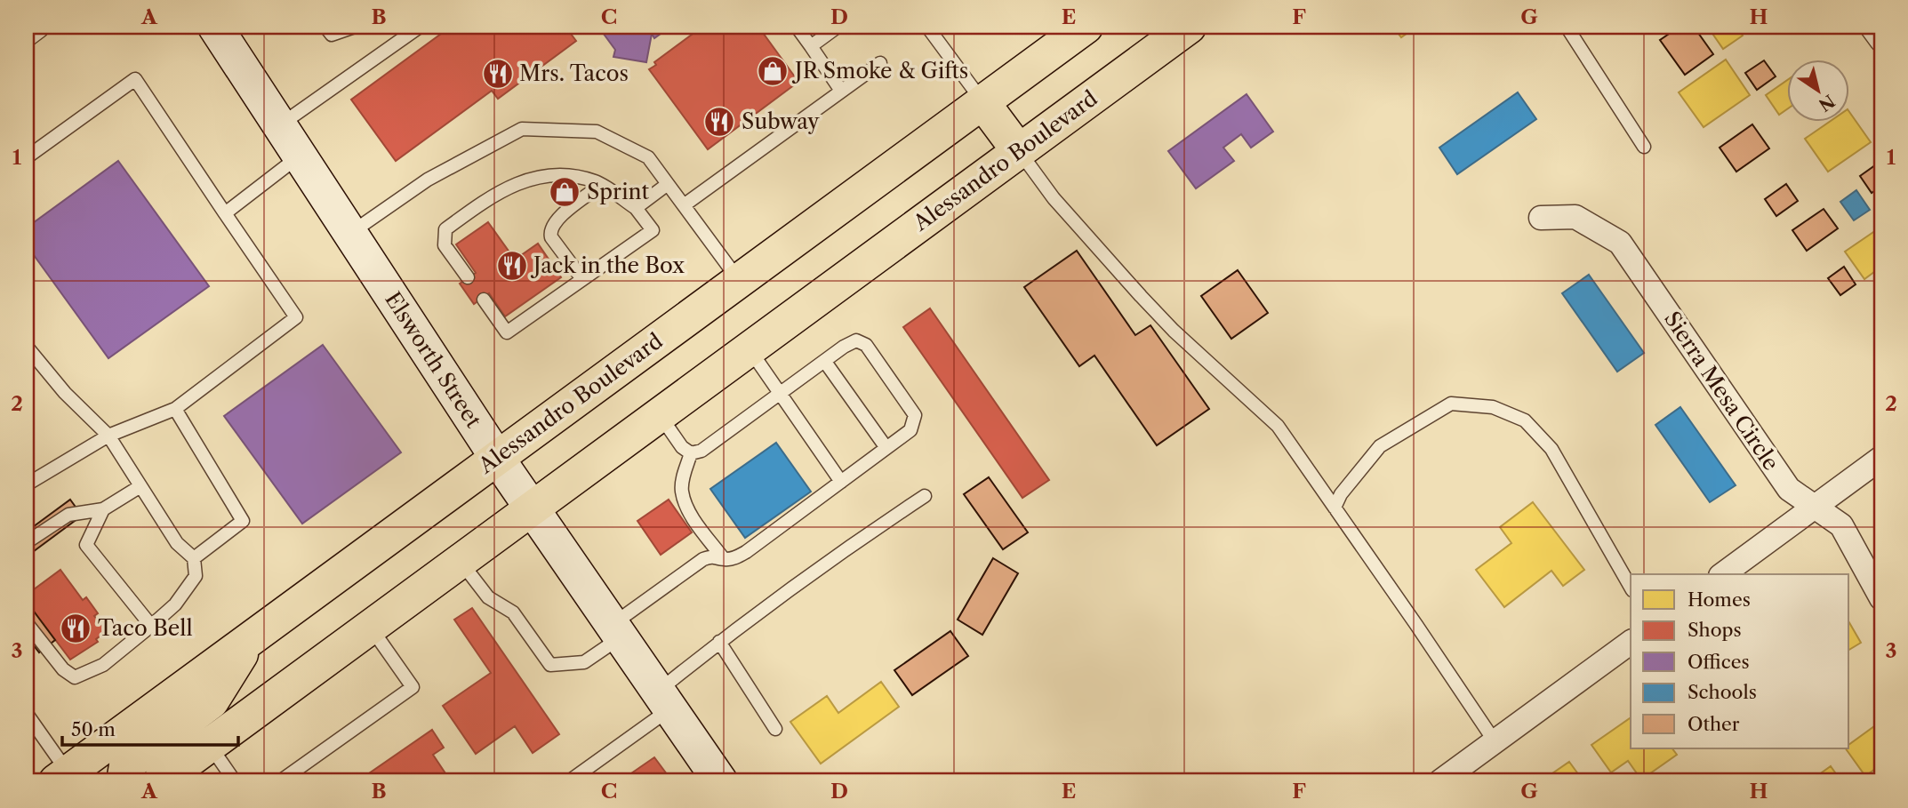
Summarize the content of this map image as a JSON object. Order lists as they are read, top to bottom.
{
  "streets": {
    "main road": ["Alessandro Boulevard"],
    "street": ["Elsworth Street", "Sierra Mesa Circle"]
  },
  "crossings": [
    ["Alessandro Boulevard", "Elsworth Street"]
  ],
  "places": {
    "shop": ["JR Smoke & Gifts", "Sprint"],
    "restaurant": [
      "Mrs. Tacos",
      "Subway",
      "Jack in the Box",
      "Taco Bell"
    ]
  },
  "legend": [
    "Homes",
    "Shops",
    "Offices",
    "Schools",
    "Other"
  ],
  "scale_bar": "50 m",
  "north": "bottom right",
  "grid": {
    "columns": [
      "A",
      "B",
      "C",
      "D",
      "E",
      "F",
      "G",
      "H"
    ],
    "rows": ["1", "2", "3"]
  }
}
